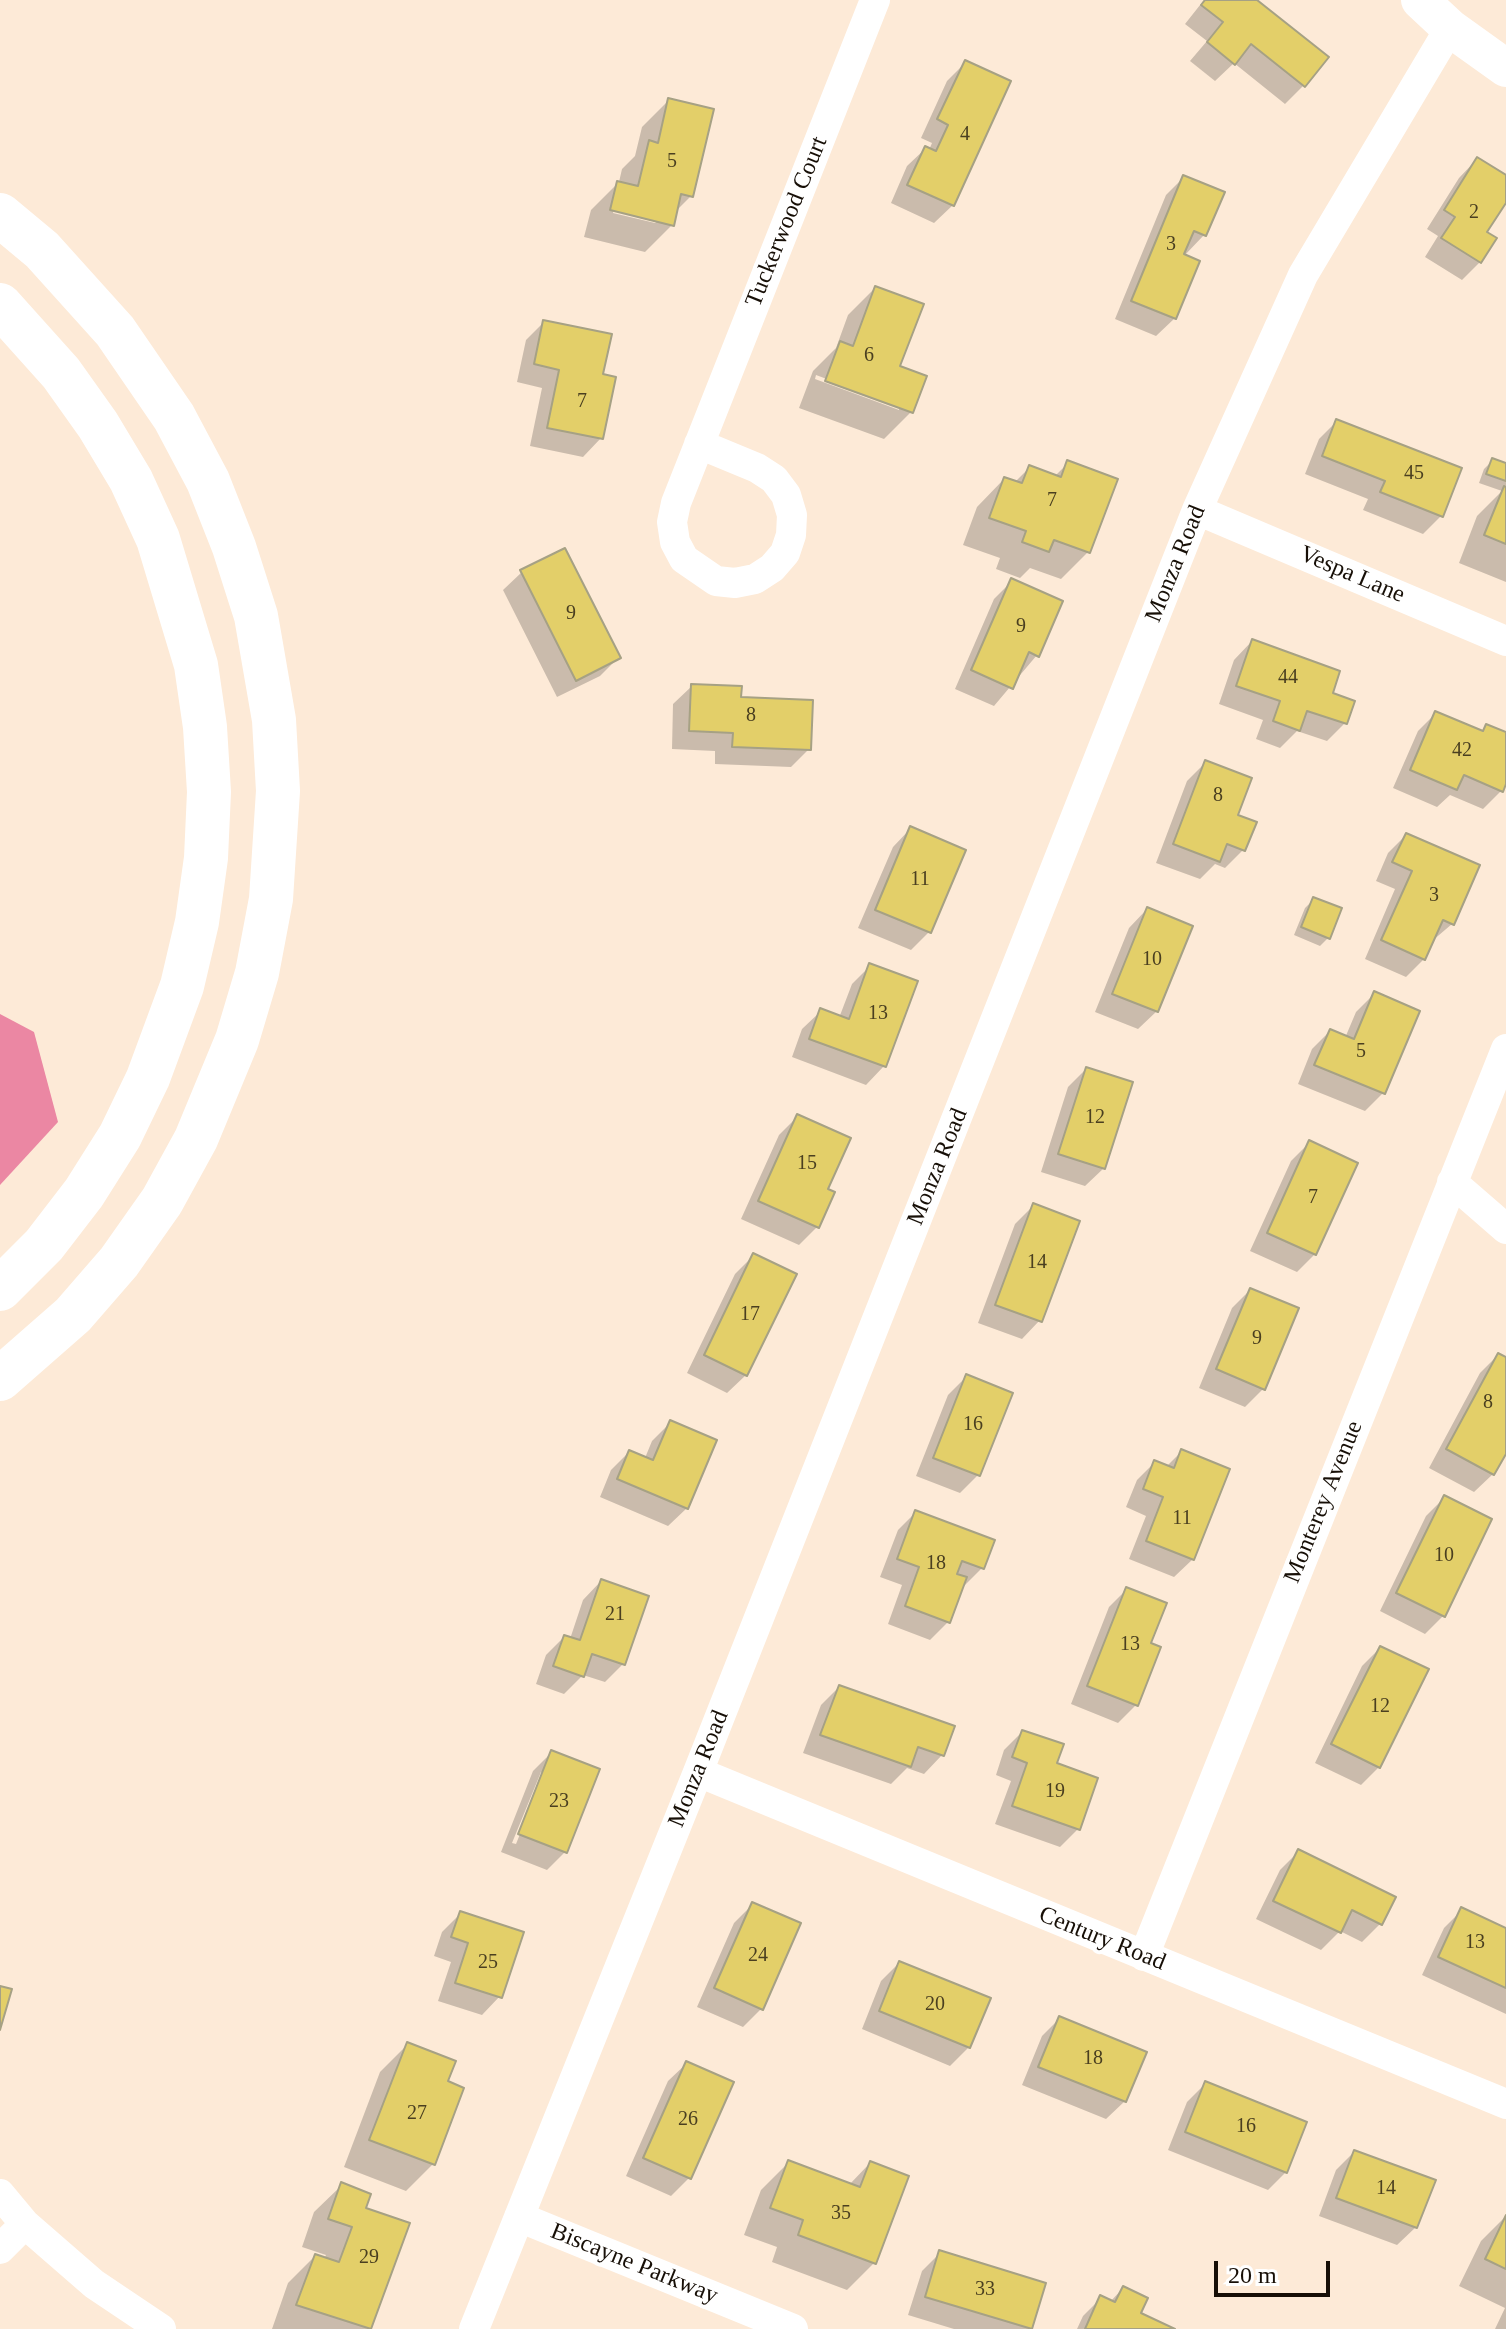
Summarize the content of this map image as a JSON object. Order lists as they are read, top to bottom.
{
  "streets": {
    "street": [
      "Tuckerwood Court",
      "Monza Road",
      "Vespa Lane",
      "Monterey Avenue",
      "Century Road",
      "Biscayne Parkway"
    ]
  },
  "crossings": [
    ["Monza Road", "Vespa Lane"],
    ["Monza Road", "Century Road"],
    ["Monza Road", "Biscayne Parkway"],
    ["Monterey Avenue", "Century Road"]
  ],
  "house_numbers": [
    "4",
    "5",
    "2",
    "3",
    "6",
    "7",
    "45",
    "7",
    "9",
    "9",
    "44",
    "8",
    "42",
    "8",
    "11",
    "3",
    "10",
    "13",
    "5",
    "12",
    "15",
    "7",
    "14",
    "17",
    "9",
    "8",
    "16",
    "11",
    "10",
    "18",
    "21",
    "13",
    "12",
    "19",
    "23",
    "13",
    "24",
    "25",
    "20",
    "18",
    "27",
    "26",
    "16",
    "14",
    "35",
    "29",
    "33"
  ],
  "scale_bar": "20 m"
}
